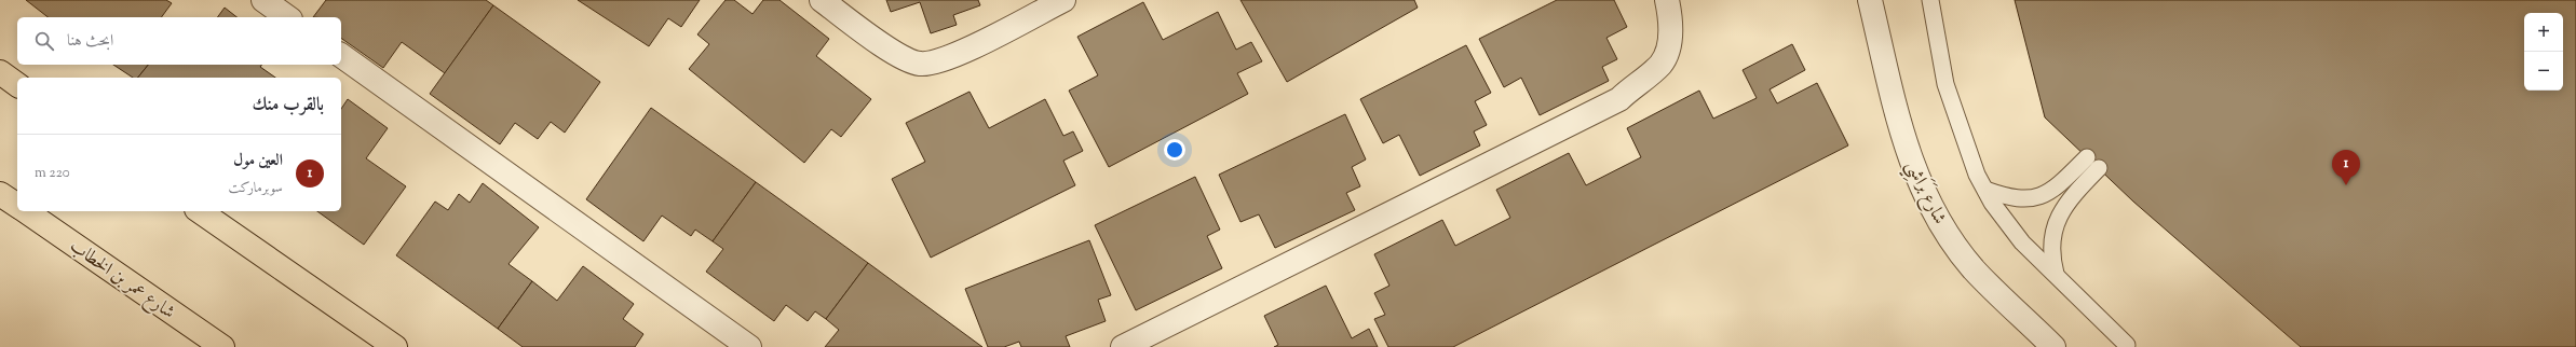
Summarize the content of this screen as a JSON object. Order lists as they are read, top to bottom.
{
  "streets": {
    "main road": ["شارع عمر بن الخطاب"],
    "street": ["شارع بَرَاشِي"]
  },
  "page": {
    "map_buttons": ["+", "−"],
    "search": "ابحث هنا",
    "heading": "بالقرب منك",
    "list": [
      {
        "mark": "1",
        "name": "العين مول",
        "note": "سوبرماركت",
        "value": "220 m"
      }
    ],
    "pins": "1"
  }
}
